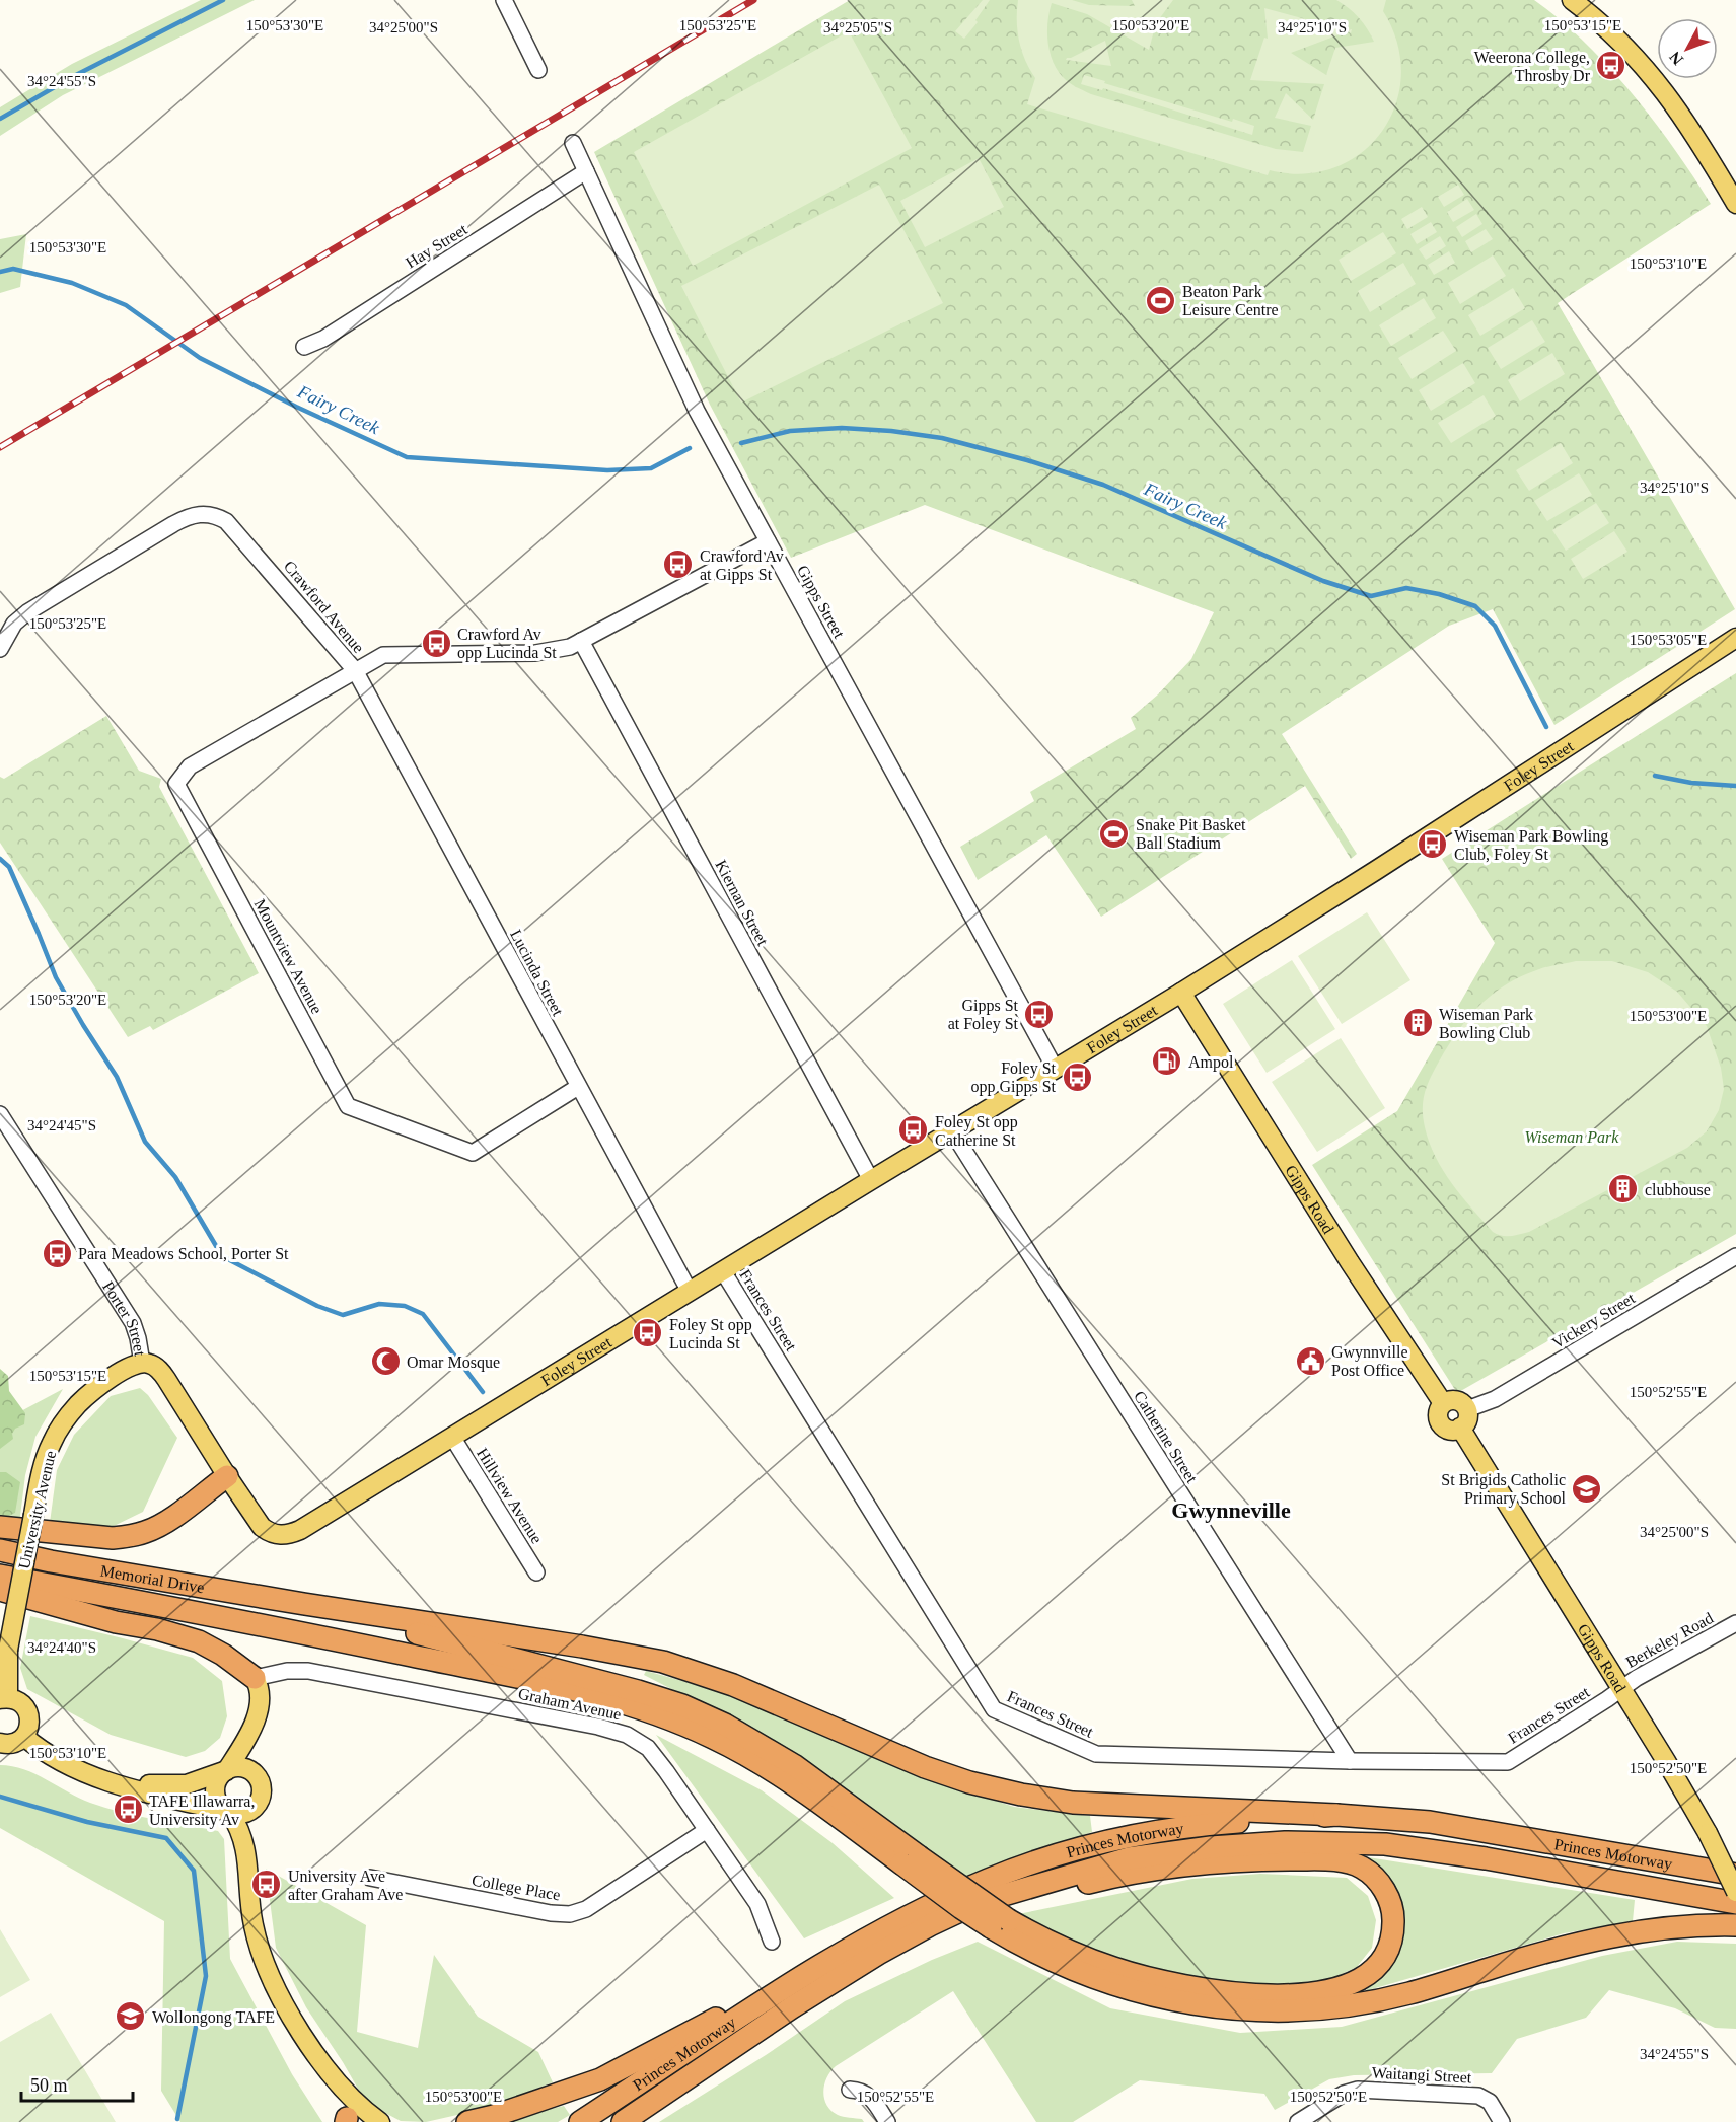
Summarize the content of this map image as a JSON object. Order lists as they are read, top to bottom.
{
  "streets": {
    "highway": ["Memorial Drive", "Princes Motorway"],
    "main road": [
      "Foley Street",
      "Gipps Road",
      "Porter Street",
      "University Avenue"
    ],
    "street": [
      "Hay Street",
      "Gipps Street",
      "Crawford Avenue",
      "Kiernan Street",
      "Mountview Avenue",
      "Lucinda Street",
      "Frances Street",
      "Vickery Street",
      "Catherine Street",
      "Hillview Avenue",
      "Berkeley Road",
      "Graham Avenue",
      "College Place",
      "Waitangi Street"
    ]
  },
  "crossings": [
    ["Hay Street", "Gipps Street"],
    ["Gipps Street", "Crawford Avenue"],
    ["Gipps Street", "Foley Street"],
    ["Crawford Avenue", "Kiernan Street"],
    ["Crawford Avenue", "Mountview Avenue"],
    ["Crawford Avenue", "Lucinda Street"],
    ["Foley Street", "Kiernan Street"],
    ["Foley Street", "Lucinda Street"],
    ["Foley Street", "Gipps Road"],
    ["Foley Street", "Frances Street"],
    ["Foley Street", "Porter Street"],
    ["Foley Street", "Catherine Street"],
    ["Foley Street", "Hillview Avenue"],
    ["Mountview Avenue", "Lucinda Street"],
    ["Gipps Road", "Frances Street"],
    ["Gipps Road", "Vickery Street"],
    ["Gipps Road", "Berkeley Road"],
    ["Frances Street", "Catherine Street"],
    ["Frances Street", "Berkeley Road"],
    ["Porter Street", "University Avenue"],
    ["Graham Avenue", "College Place"]
  ],
  "districts": ["Gwynneville"],
  "water": ["Fairy Creek"],
  "parks": ["Wiseman Park"],
  "places": {
    "bus stop": [
      "Weerona College, Throsby Dr",
      "Crawford Av at Gipps St",
      "Crawford Av opp Lucinda St",
      "Wiseman Park Bowling Club, Foley St",
      "Gipps St at Foley St",
      "Foley St opp Gipps St",
      "Foley St opp Catherine St",
      "Para Meadows School, Porter St",
      "Foley St opp Lucinda St",
      "TAFE Illawarra, University Av",
      "University Ave after Graham Ave"
    ],
    "sports": ["Beaton Park Leisure Centre", "Snake Pit Basket Ball Stadium"],
    "building": ["Wiseman Park Bowling Club", "clubhouse"],
    "fuel station": ["Ampol"],
    "public building": ["Gwynnville Post Office"],
    "mosque": ["Omar Mosque"],
    "school or university": ["St Brigids Catholic Primary School", "Wollongong TAFE"]
  },
  "scale_bar": "50 m",
  "north": "bottom left",
  "coordinates": [
    "150°53'30\"E",
    "150°53'25\"E",
    "150°53'20\"E",
    "150°53'15\"E",
    "34°25'00\"S",
    "34°25'05\"S",
    "34°25'10\"S",
    "34°24'55\"S",
    "150°53'10\"E",
    "150°53'05\"E",
    "150°53'00\"E",
    "34°24'45\"S",
    "150°52'55\"E",
    "34°24'40\"S",
    "150°52'50\"E"
  ]
}
